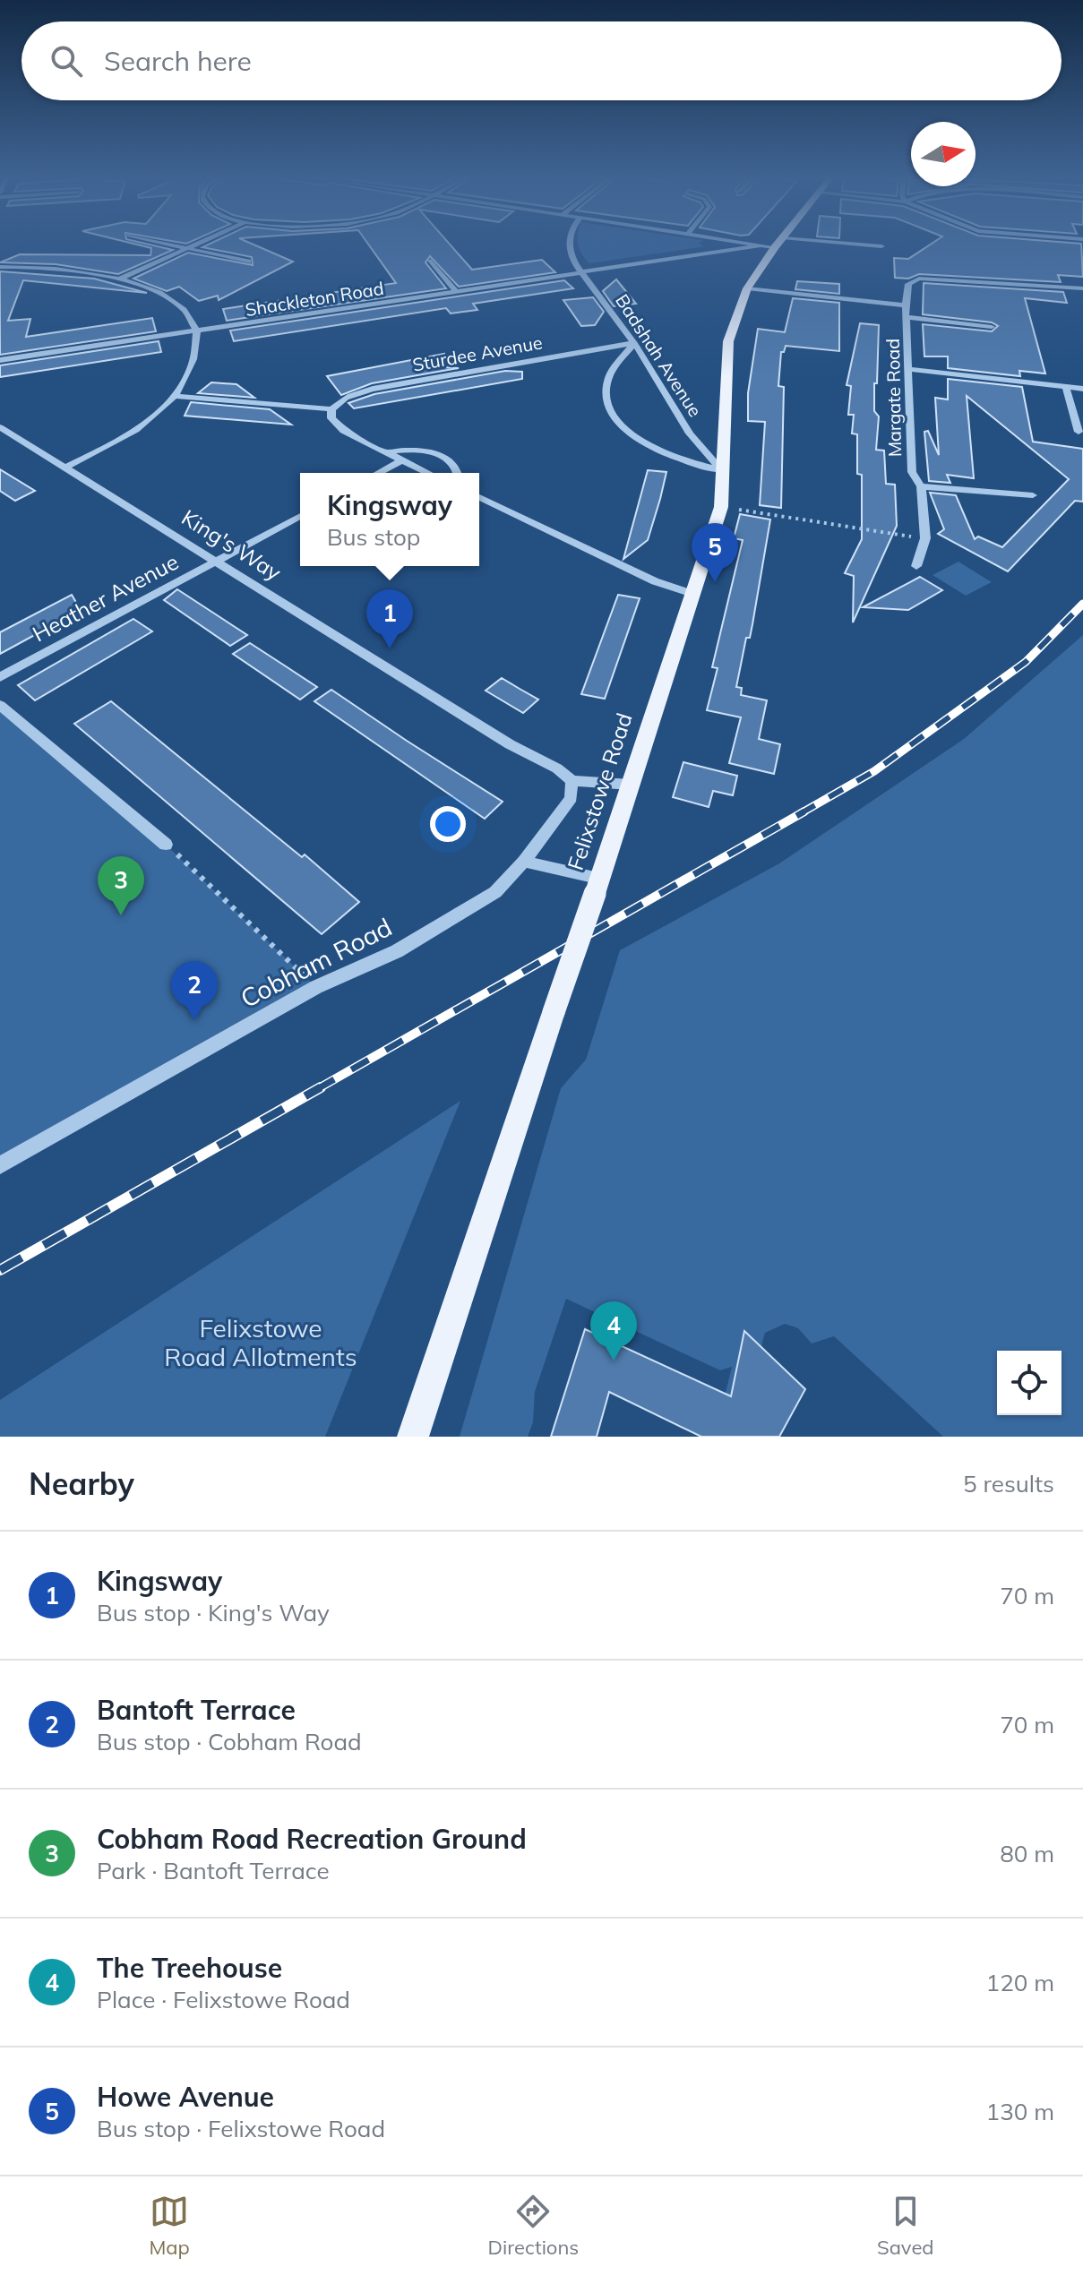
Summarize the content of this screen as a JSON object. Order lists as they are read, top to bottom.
{
  "streets": {
    "main road": ["Felixstowe Road"],
    "street": [
      "Shackleton Road",
      "Sturdee Avenue",
      "Badshah Avenue",
      "Margate Road",
      "King's Way",
      "Heather Avenue",
      "Cobham Road"
    ]
  },
  "crossings": [
    ["Shackleton Road", "Badshah Avenue"],
    ["Sturdee Avenue", "Badshah Avenue"],
    ["Badshah Avenue", "Felixstowe Road"],
    ["King's Way", "Heather Avenue"],
    ["King's Way", "Cobham Road"]
  ],
  "parks": ["Felixstowe Road Allotments"],
  "north": "right",
  "page": {
    "search": "Search here",
    "popup": ["Kingsway", "Bus stop"],
    "pins": [
      "5",
      "1",
      "3",
      "2",
      "4"
    ],
    "heading": ["Nearby", "5 results"],
    "list": [
      {
        "mark": "1",
        "name": "Kingsway",
        "note": "Bus stop · King's Way",
        "value": "70 m"
      },
      {
        "mark": "2",
        "name": "Bantoft Terrace",
        "note": "Bus stop · Cobham Road",
        "value": "70 m"
      },
      {
        "mark": "3",
        "name": "Cobham Road Recreation Ground",
        "note": "Park · Bantoft Terrace",
        "value": "80 m"
      },
      {
        "mark": "4",
        "name": "The Treehouse",
        "note": "Place · Felixstowe Road",
        "value": "120 m"
      },
      {
        "mark": "5",
        "name": "Howe Avenue",
        "note": "Bus stop · Felixstowe Road",
        "value": "130 m"
      }
    ],
    "nav": ["Map", "Directions", "Saved"]
  }
}
